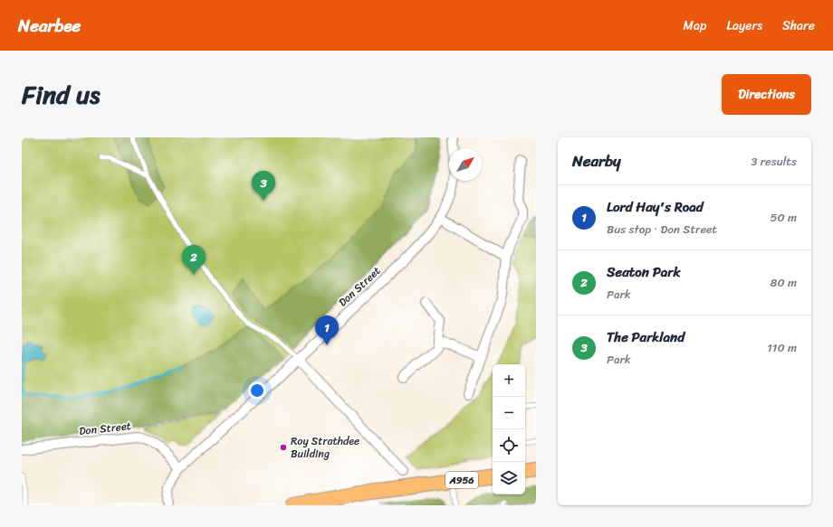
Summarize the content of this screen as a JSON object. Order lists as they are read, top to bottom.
{
  "streets": {
    "main road": ["A956"],
    "street": ["Don Street"]
  },
  "places": ["Roy Strathdee Building"],
  "north": "top right",
  "page": {
    "header": "Nearbee",
    "nav": ["Map", "Layers", "Share"],
    "title": "Find us",
    "buttons": "Directions",
    "heading": ["Nearby", "3 results"],
    "pins": ["3", "2", "1"],
    "list": [
      {
        "mark": "1",
        "name": "Lord Hay's Road",
        "note": "Bus stop · Don Street",
        "value": "50 m"
      },
      {
        "mark": "2",
        "name": "Seaton Park",
        "note": "Park",
        "value": "80 m"
      },
      {
        "mark": "3",
        "name": "The Parkland",
        "note": "Park",
        "value": "110 m"
      }
    ],
    "map_buttons": ["+", "−"]
  }
}
